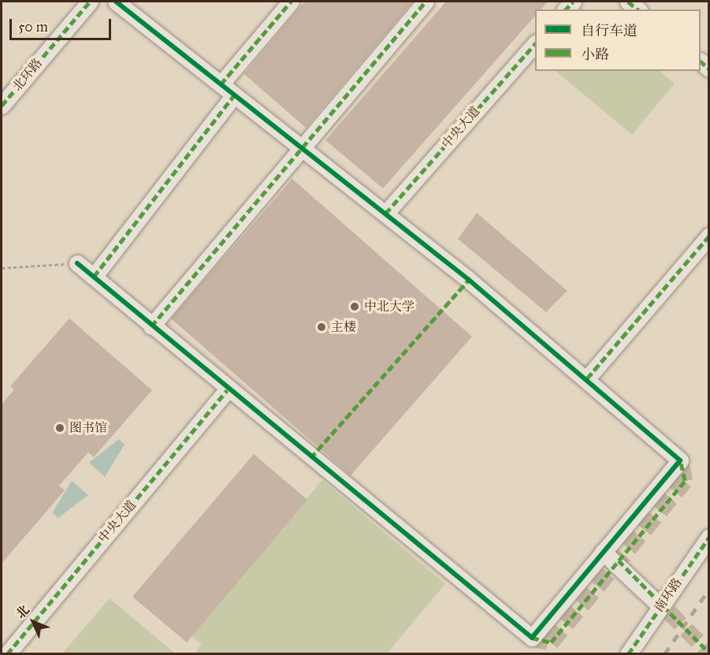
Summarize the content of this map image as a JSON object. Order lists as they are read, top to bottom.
{
  "streets": {
    "street": ["北环路", "中央大道", "南环路"]
  },
  "places": ["中北大学", "主楼", "图书馆"],
  "legend": ["自行车道", "小路"],
  "scale_bar": "50 m",
  "north": "top left"
}
